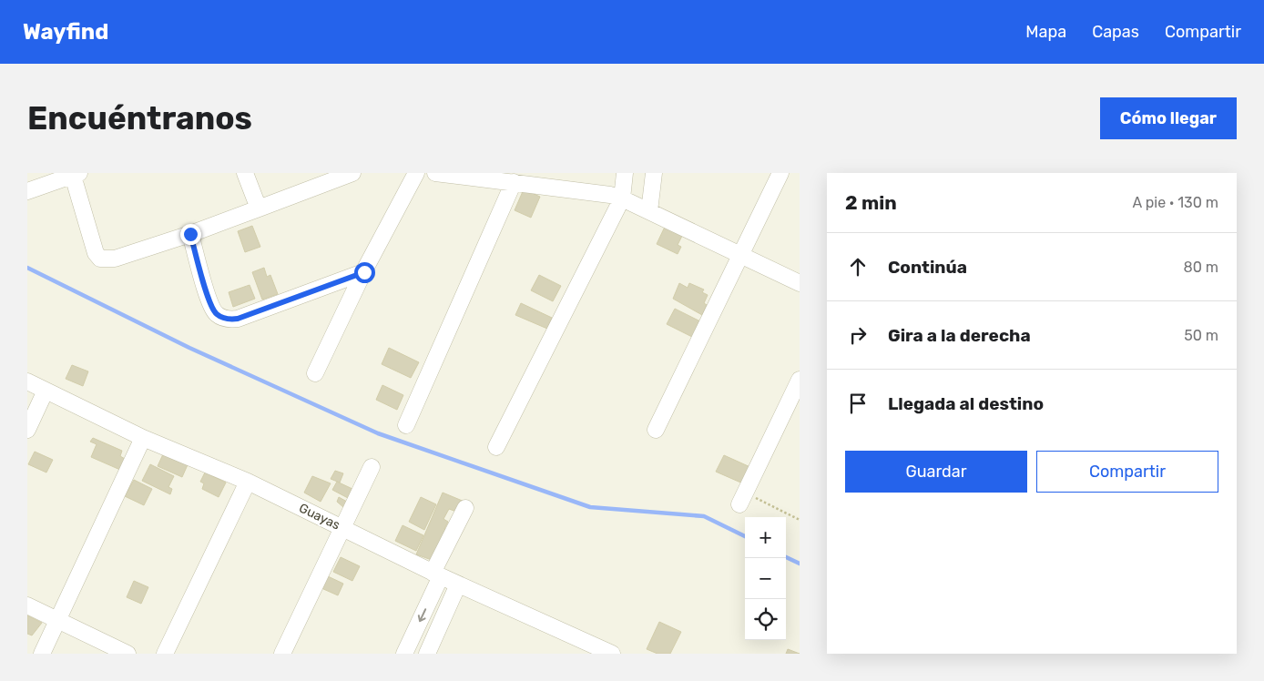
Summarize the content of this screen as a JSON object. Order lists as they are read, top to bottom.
{
  "streets": {
    "street": ["Guayas"]
  },
  "page": {
    "header": "Wayfind",
    "nav": ["Mapa", "Capas", "Compartir"],
    "buttons": [
      "Cómo llegar",
      ["Guardar", "Compartir"]
    ],
    "title": "Encuéntranos",
    "heading": ["2 min", "A pie · 130 m"],
    "list": [
      ["Continúa", "80 m"],
      ["Gira a la derecha", "50 m"],
      "Llegada al destino"
    ],
    "map_buttons": ["+", "−"]
  }
}
